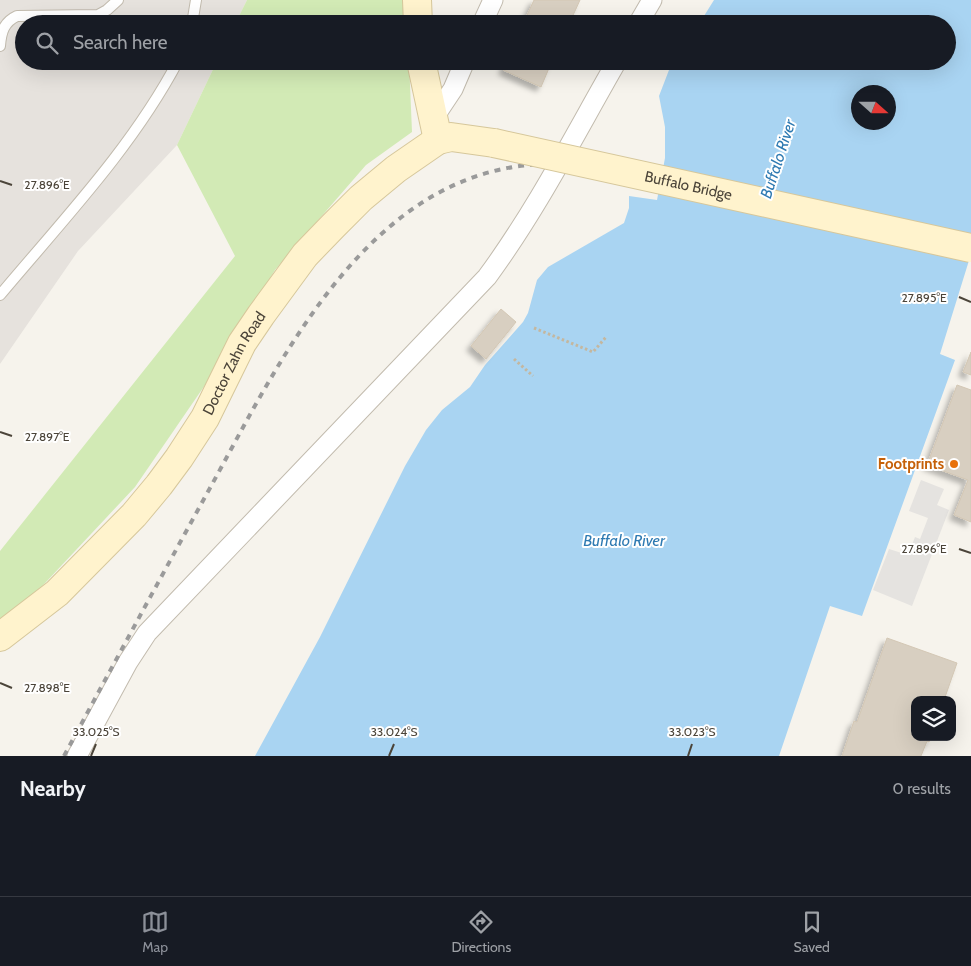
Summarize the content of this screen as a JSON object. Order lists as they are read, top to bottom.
{
  "streets": {
    "street": ["Buffalo Bridge", "Doctor Zahn Road"]
  },
  "crossings": [
    ["Buffalo Bridge", "Doctor Zahn Road"]
  ],
  "water": ["Buffalo River"],
  "places": ["Footprints"],
  "north": "right",
  "page": {
    "search": "Search here",
    "heading": ["Nearby", "0 results"],
    "nav": ["Map", "Directions", "Saved"]
  },
  "coordinates": [
    "27.896°E",
    "27.895°E",
    "27.897°E",
    "27.898°E",
    "33.025°S",
    "33.024°S",
    "33.023°S"
  ]
}
